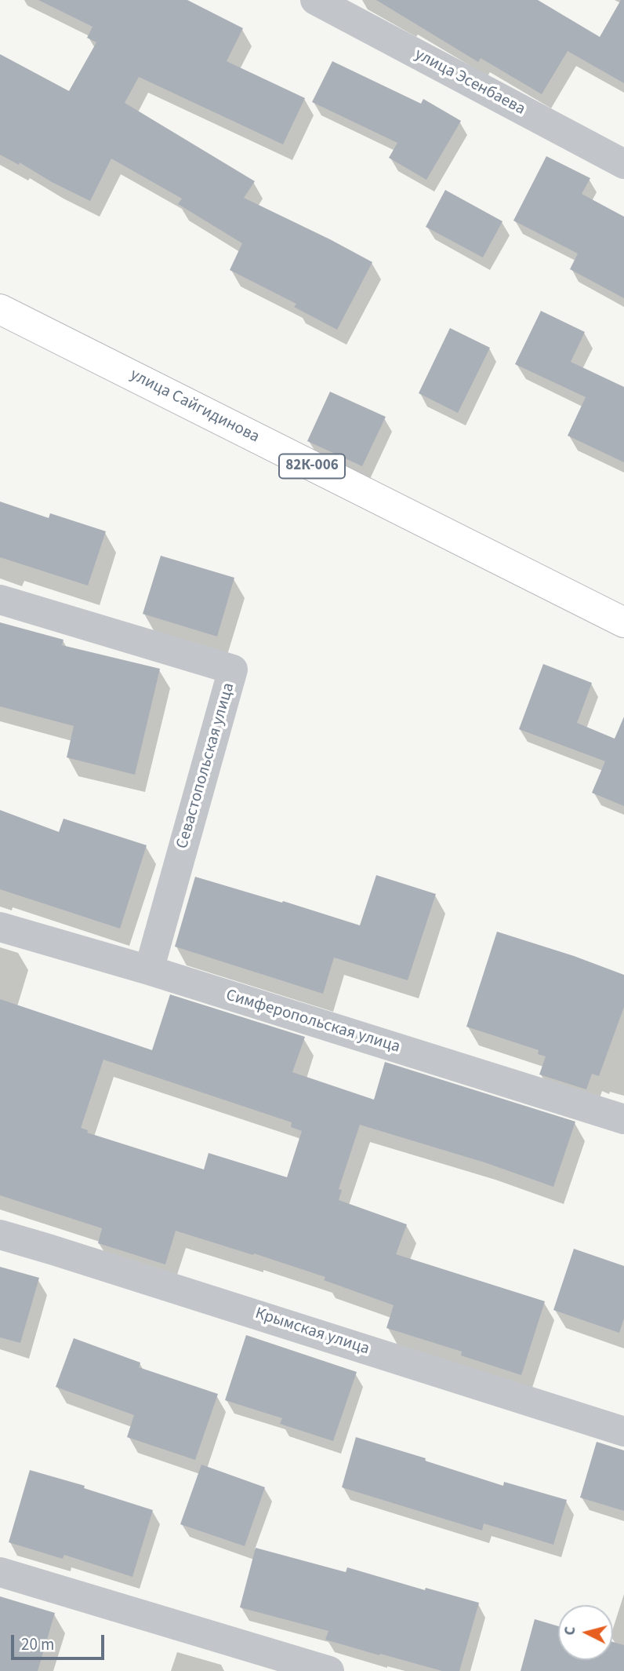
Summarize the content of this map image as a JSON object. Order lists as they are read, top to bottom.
{
  "streets": {
    "main road": ["улица Сайгидинова", "82К-006"],
    "street": [
      "улица Эсенбаева",
      "Севастопольская улица",
      "Симферопольская улица",
      "Крымская улица"
    ]
  },
  "crossings": [
    ["Севастопольская улица", "Симферопольская улица"]
  ],
  "scale_bar": "20 m",
  "north": "left"
}
